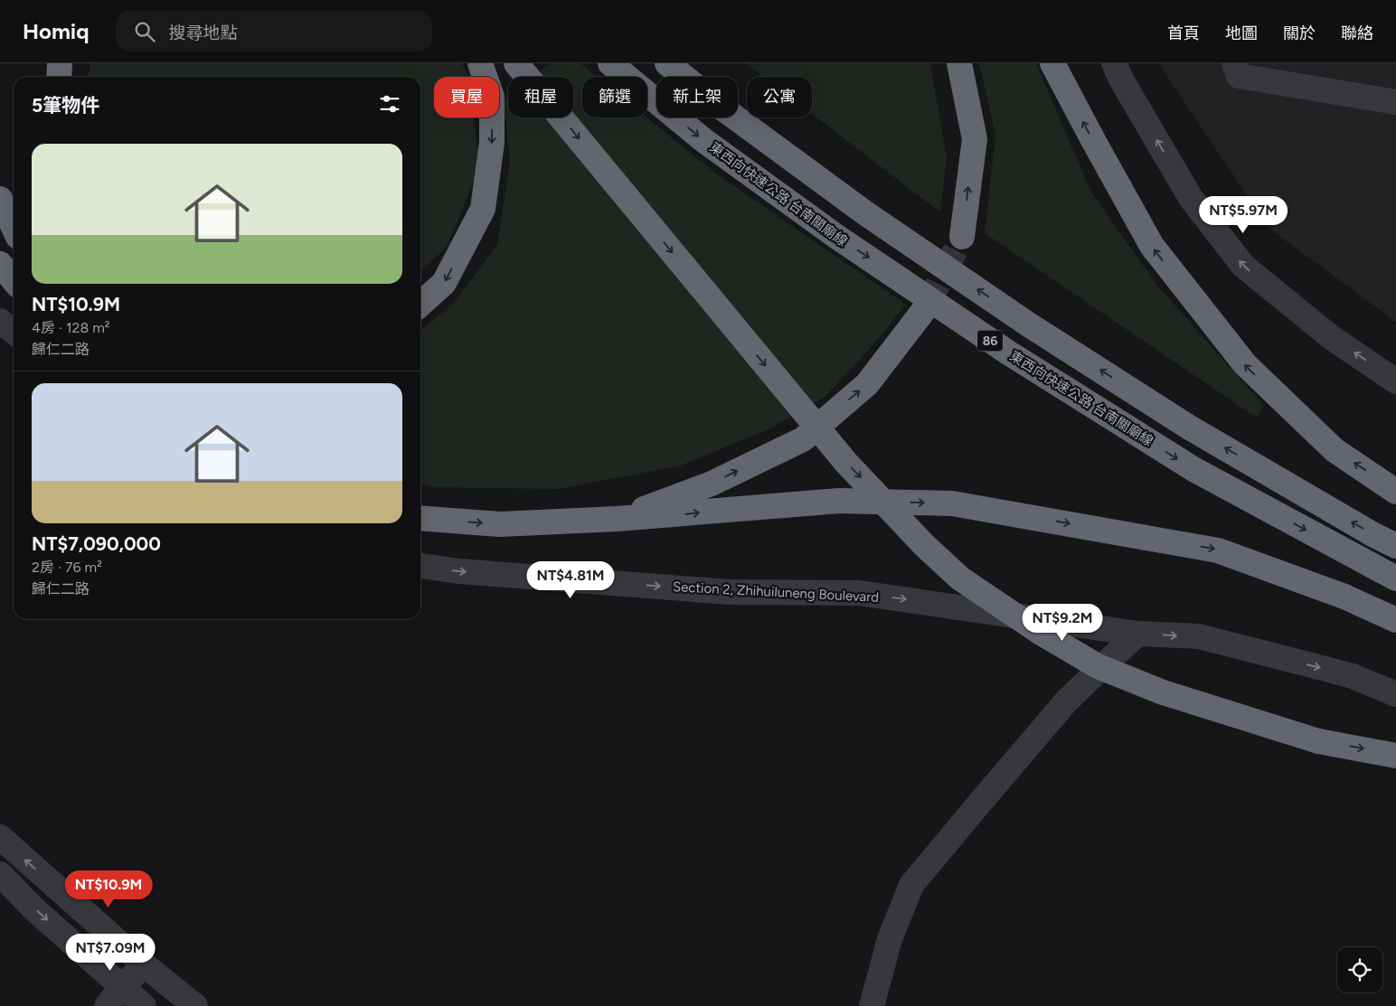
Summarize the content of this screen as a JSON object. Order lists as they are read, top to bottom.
{
  "streets": {
    "highway": ["東西向快速公路 台南關廟線", "86"],
    "street": ["Section 2, Zhihuiluneng Boulevard"]
  },
  "one_way": ["Section 2, Zhihuiluneng Boulevard"],
  "page": {
    "header": "Homiq",
    "search": "搜尋地點",
    "nav": [
      "首頁",
      "地圖",
      "關於",
      "聯絡"
    ],
    "chip": [
      "買屋",
      "租屋",
      "篩選",
      "新上架",
      "公寓"
    ],
    "heading": "5筆物件",
    "list": [
      {
        "name": "NT$10.9M",
        "note": "4房 · 128 m² · 歸仁二路"
      },
      {
        "name": "NT$7,090,000",
        "note": "2房 · 76 m² · 歸仁二路"
      }
    ],
    "price": [
      "NT$5.97M",
      "NT$4.81M",
      "NT$9.2M",
      "NT$10.9M",
      "NT$7.09M"
    ]
  }
}
